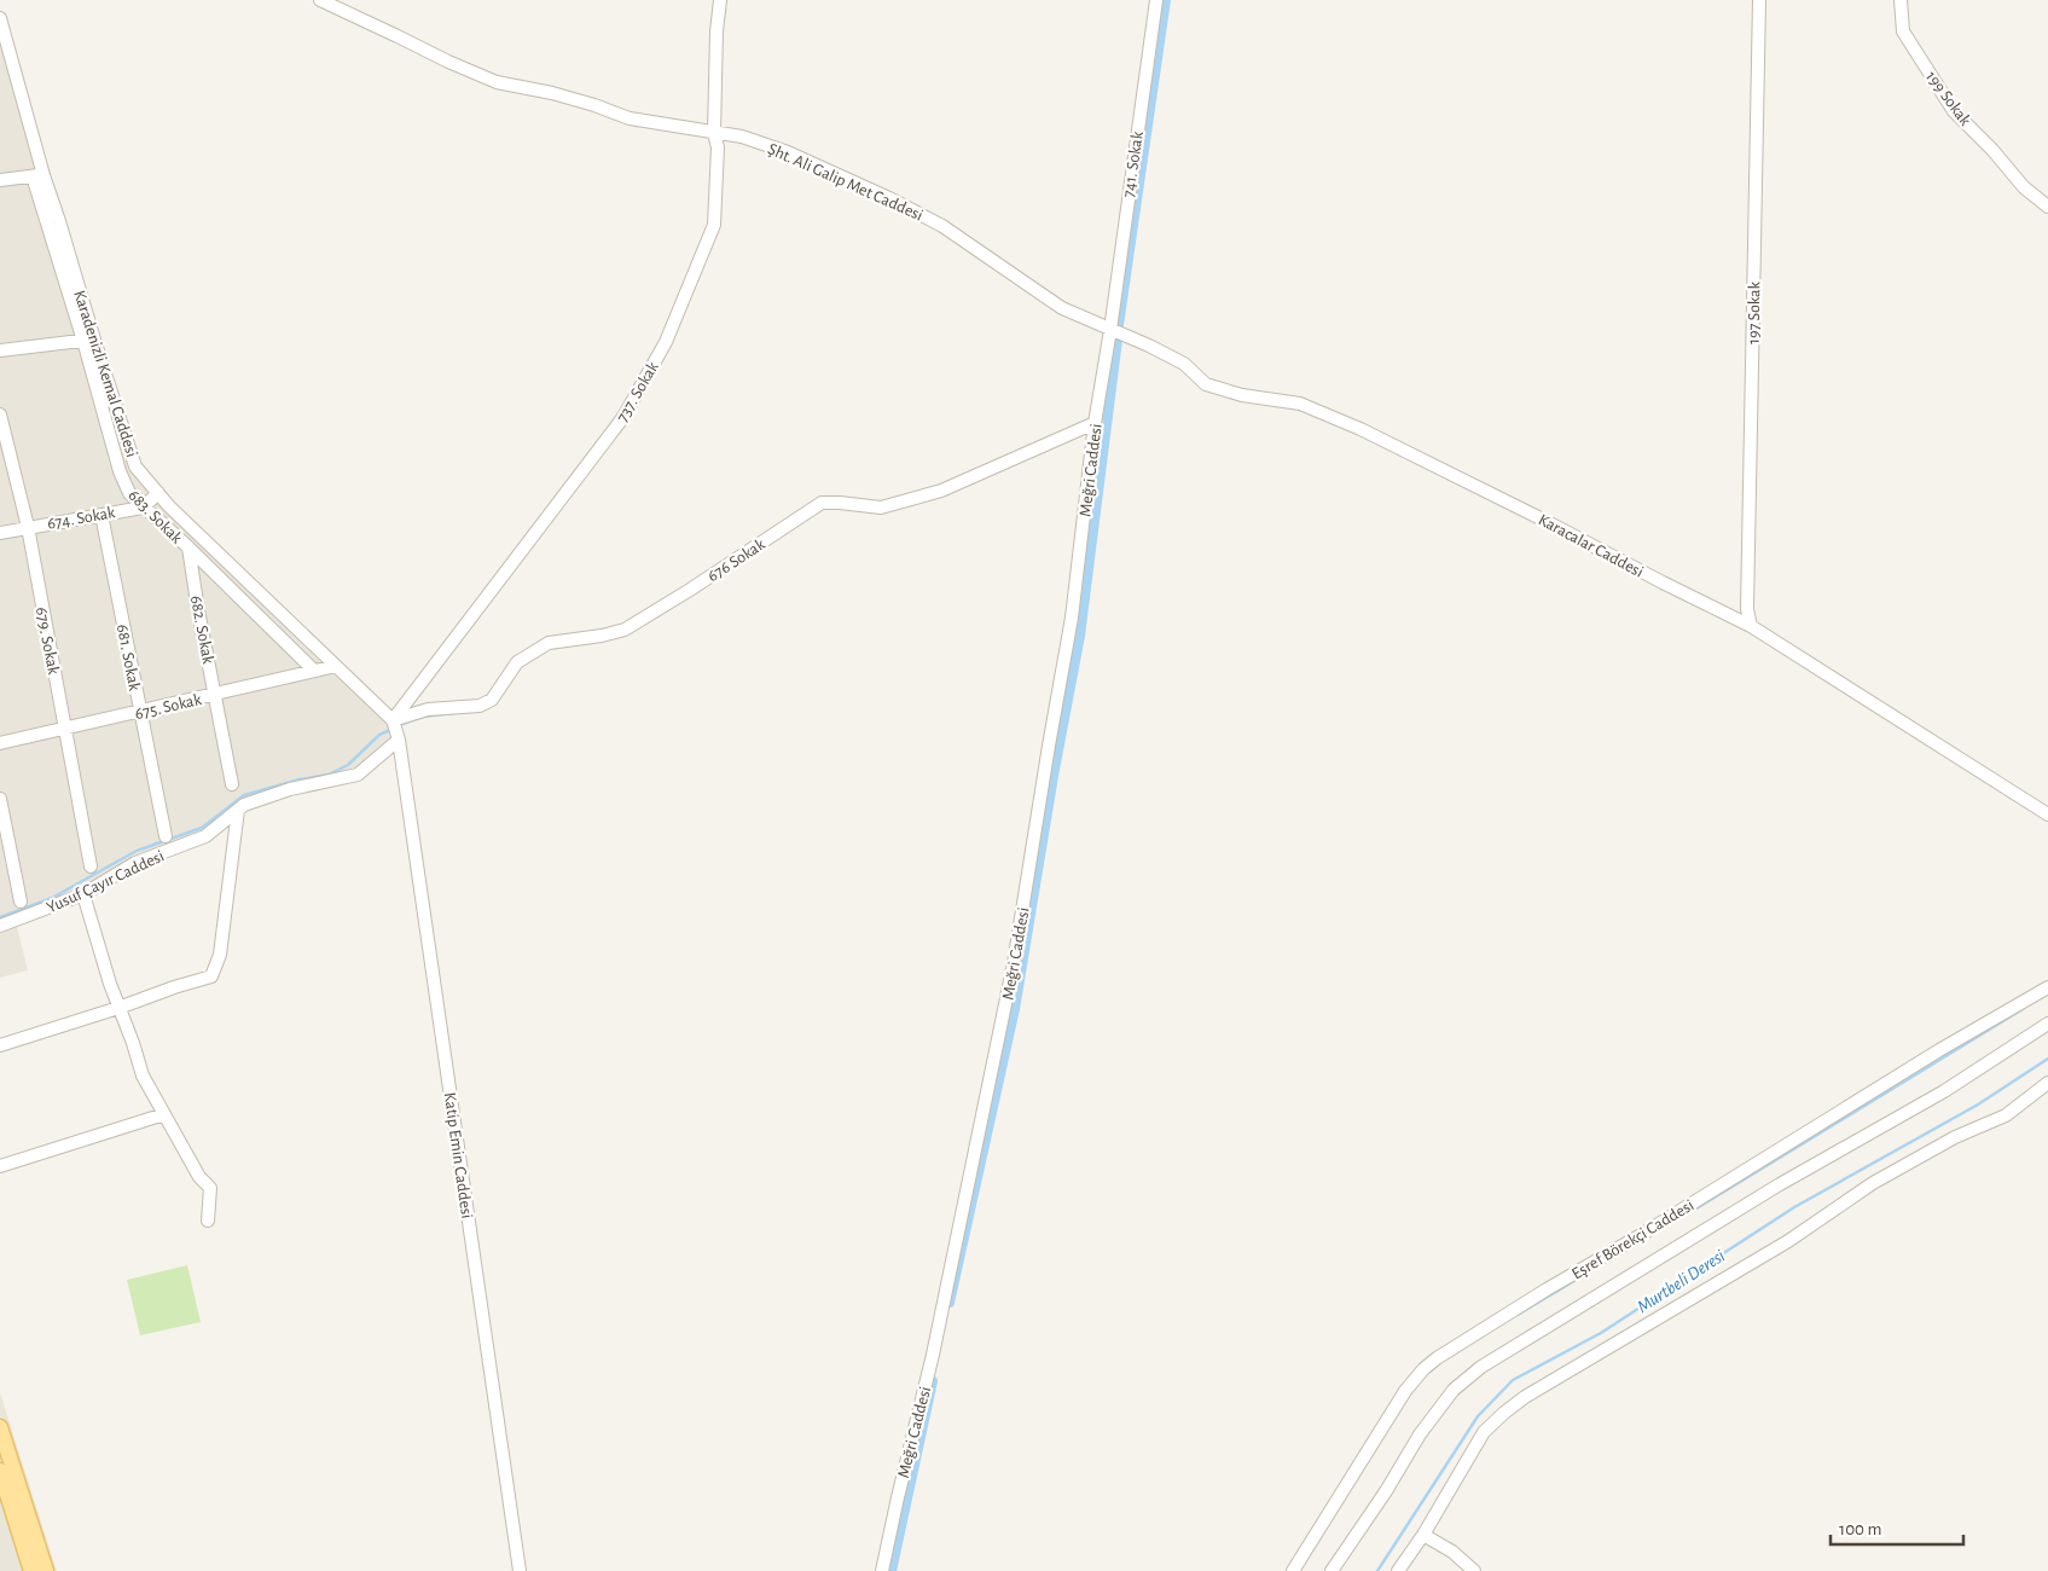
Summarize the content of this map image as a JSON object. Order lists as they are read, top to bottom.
{
  "streets": {
    "street": [
      "199 Sokak",
      "741. Sokak",
      "Şht. Ali Galip Met Caddesi",
      "197 Sokak",
      "Karadenizli Kemal Caddesi",
      "737. Sokak",
      "Meğri Caddesi",
      "683. Sokak",
      "674. Sokak",
      "Karacalar Caddesi",
      "676 Sokak",
      "682. Sokak",
      "679. Sokak",
      "681. Sokak",
      "675. Sokak",
      "Yusuf Çayır Caddesi",
      "Katip Emin Caddesi",
      "Eşref Börekçi Caddesi"
    ]
  },
  "crossings": [
    ["741. Sokak", "Şht. Ali Galip Met Caddesi"],
    ["741. Sokak", "Meğri Caddesi"],
    ["741. Sokak", "Karacalar Caddesi"],
    ["Şht. Ali Galip Met Caddesi", "737. Sokak"],
    ["Şht. Ali Galip Met Caddesi", "Meğri Caddesi"],
    ["Şht. Ali Galip Met Caddesi", "Karacalar Caddesi"],
    ["197 Sokak", "Karacalar Caddesi"],
    ["Karadenizli Kemal Caddesi", "737. Sokak"],
    ["Karadenizli Kemal Caddesi", "683. Sokak"],
    ["Karadenizli Kemal Caddesi", "676 Sokak"],
    ["Karadenizli Kemal Caddesi", "675. Sokak"],
    ["Karadenizli Kemal Caddesi", "Yusuf Çayır Caddesi"],
    ["Karadenizli Kemal Caddesi", "Katip Emin Caddesi"],
    ["737. Sokak", "676 Sokak"],
    ["737. Sokak", "Yusuf Çayır Caddesi"],
    ["737. Sokak", "Katip Emin Caddesi"],
    ["Meğri Caddesi", "Karacalar Caddesi"],
    ["Meğri Caddesi", "676 Sokak"],
    ["683. Sokak", "674. Sokak"],
    ["683. Sokak", "682. Sokak"],
    ["683. Sokak", "675. Sokak"],
    ["674. Sokak", "679. Sokak"],
    ["674. Sokak", "681. Sokak"],
    ["676 Sokak", "Yusuf Çayır Caddesi"],
    ["676 Sokak", "Katip Emin Caddesi"],
    ["682. Sokak", "675. Sokak"],
    ["679. Sokak", "675. Sokak"],
    ["681. Sokak", "675. Sokak"],
    ["Yusuf Çayır Caddesi", "Katip Emin Caddesi"]
  ],
  "water": ["Murtbeli Deresi"],
  "scale_bar": "100 m"
}
